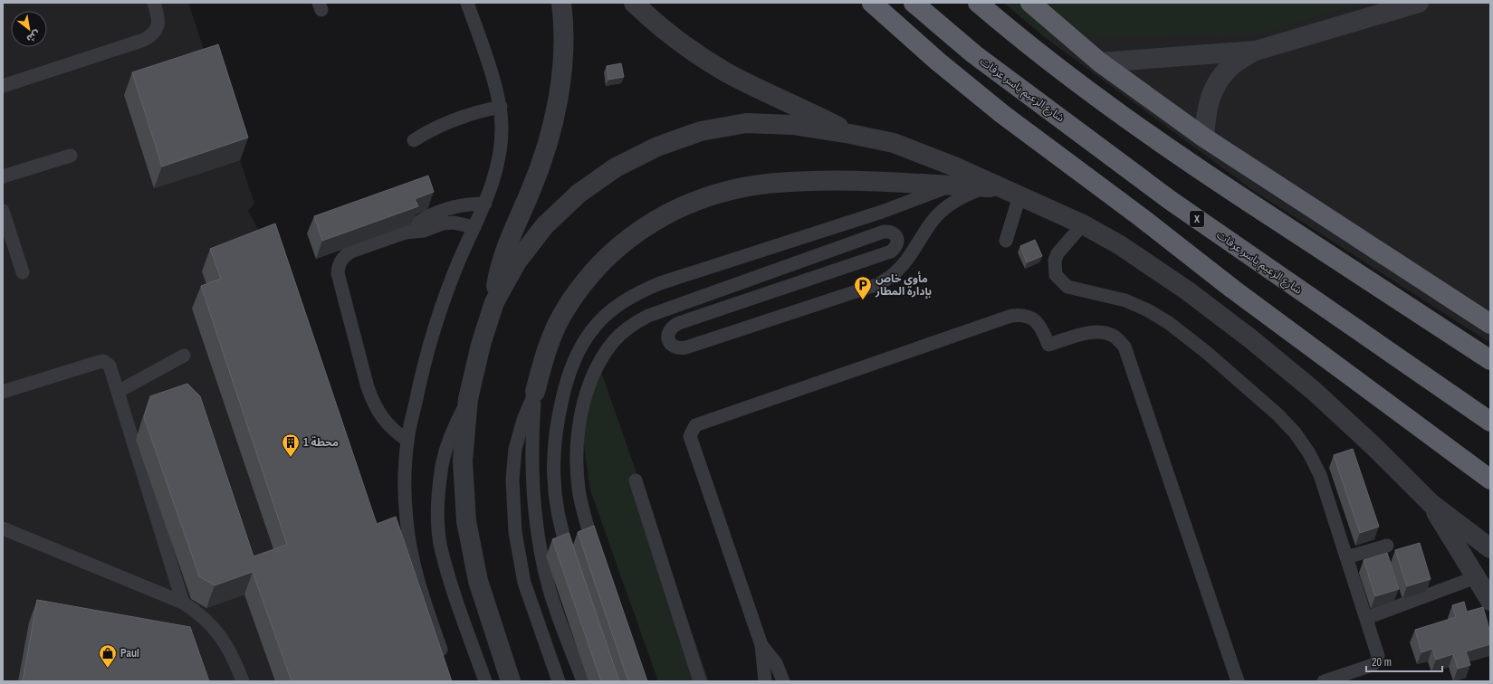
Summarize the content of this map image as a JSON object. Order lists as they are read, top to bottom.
{
  "streets": {
    "highway": ["شارع الزعيم ياسر عرفات", "X"]
  },
  "places": {
    "parking": ["مأوى خاص بإدارة المطار"],
    "building": ["محطة 1"],
    "shop": ["Paul"]
  },
  "scale_bar": "20 m",
  "north": "bottom right"
}
